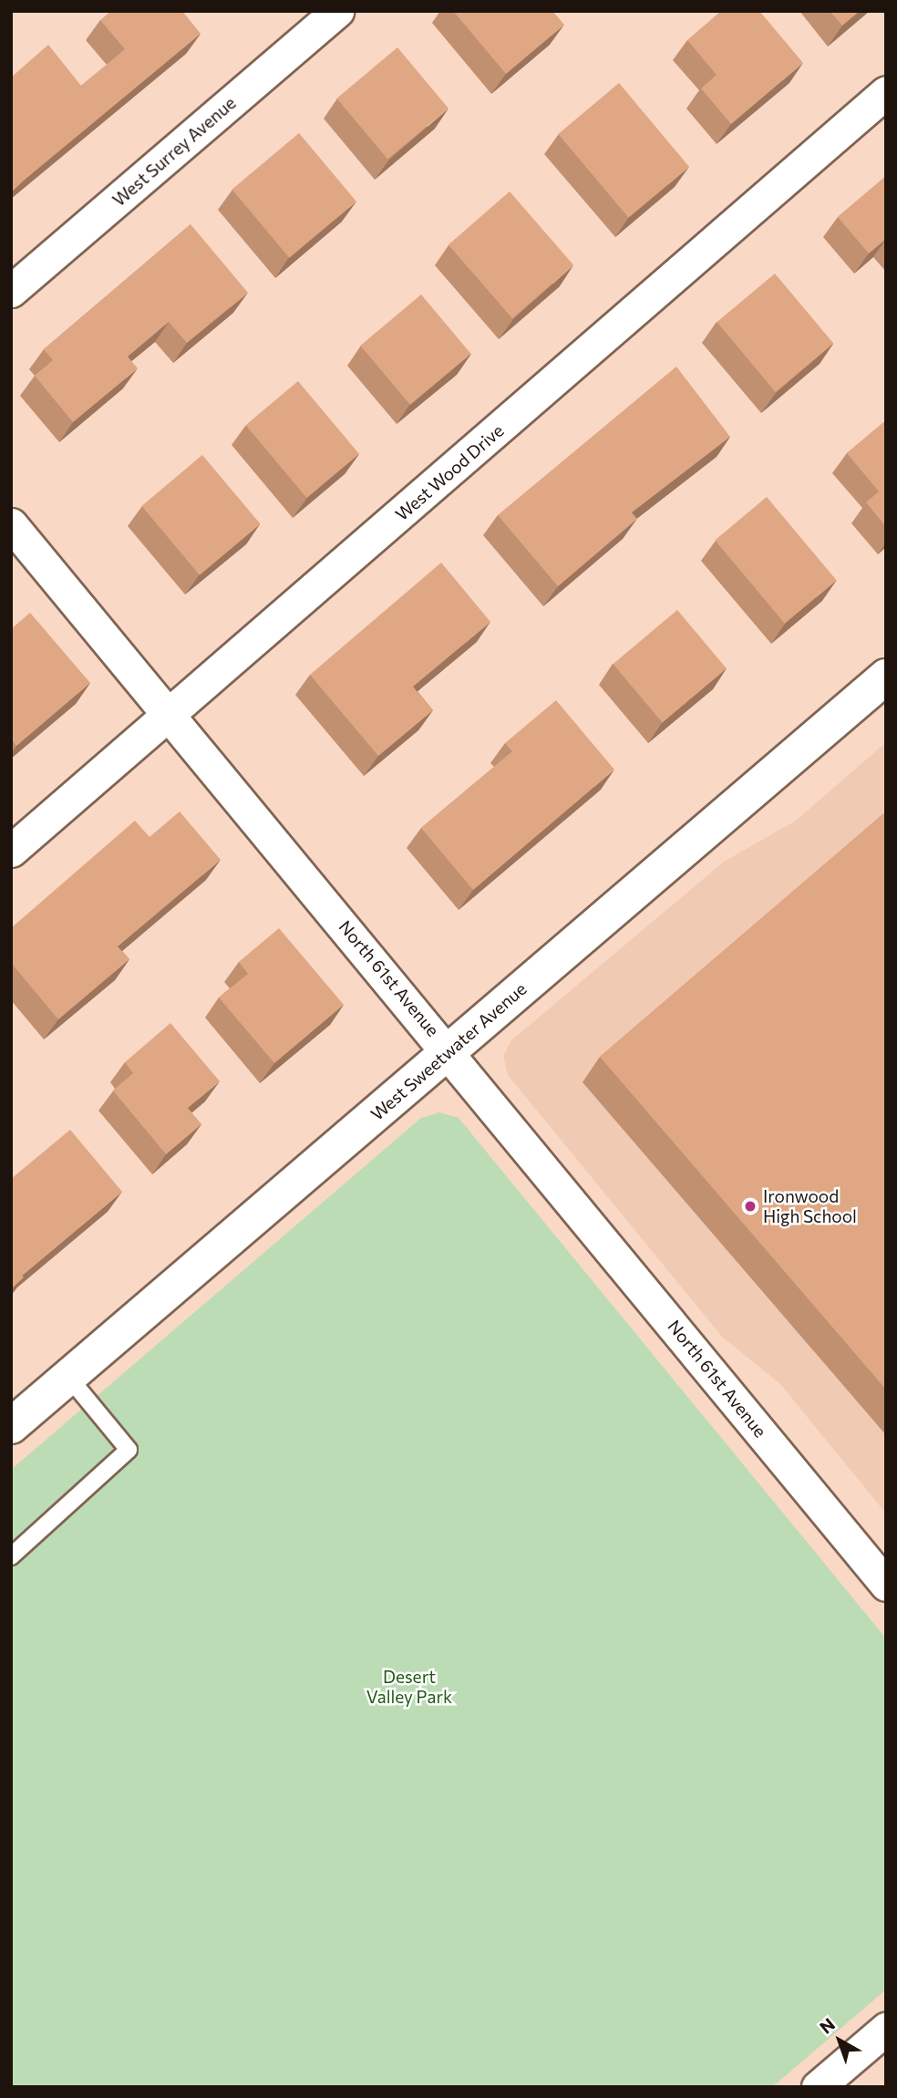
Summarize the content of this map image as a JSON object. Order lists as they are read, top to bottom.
{
  "streets": {
    "street": [
      "West Surrey Avenue",
      "West Wood Drive",
      "North 61st Avenue",
      "West Sweetwater Avenue"
    ]
  },
  "crossings": [
    ["West Wood Drive", "North 61st Avenue"],
    ["North 61st Avenue", "West Sweetwater Avenue"]
  ],
  "parks": ["Desert Valley Park"],
  "places": ["Ironwood High School"],
  "north": "top left"
}
